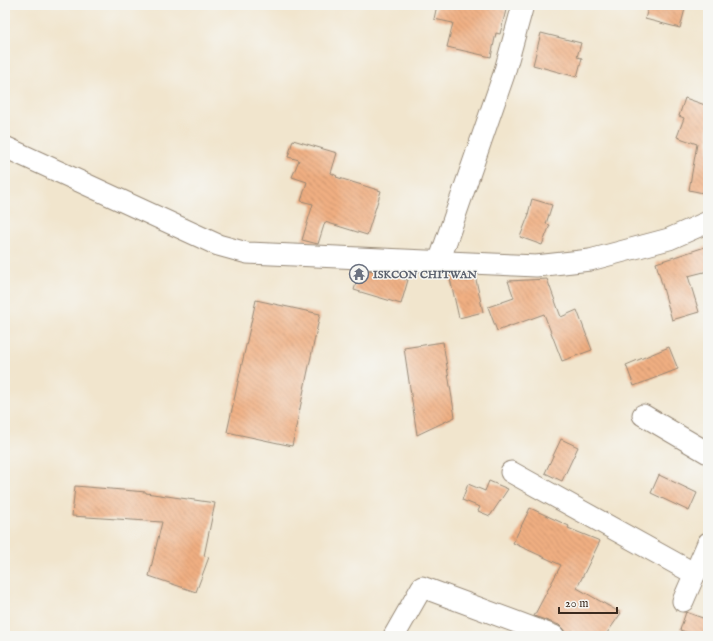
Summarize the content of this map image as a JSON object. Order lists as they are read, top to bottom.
{
  "places": {
    "temple": ["ISKCON CHITWAN"]
  },
  "scale_bar": "20 m"
}
